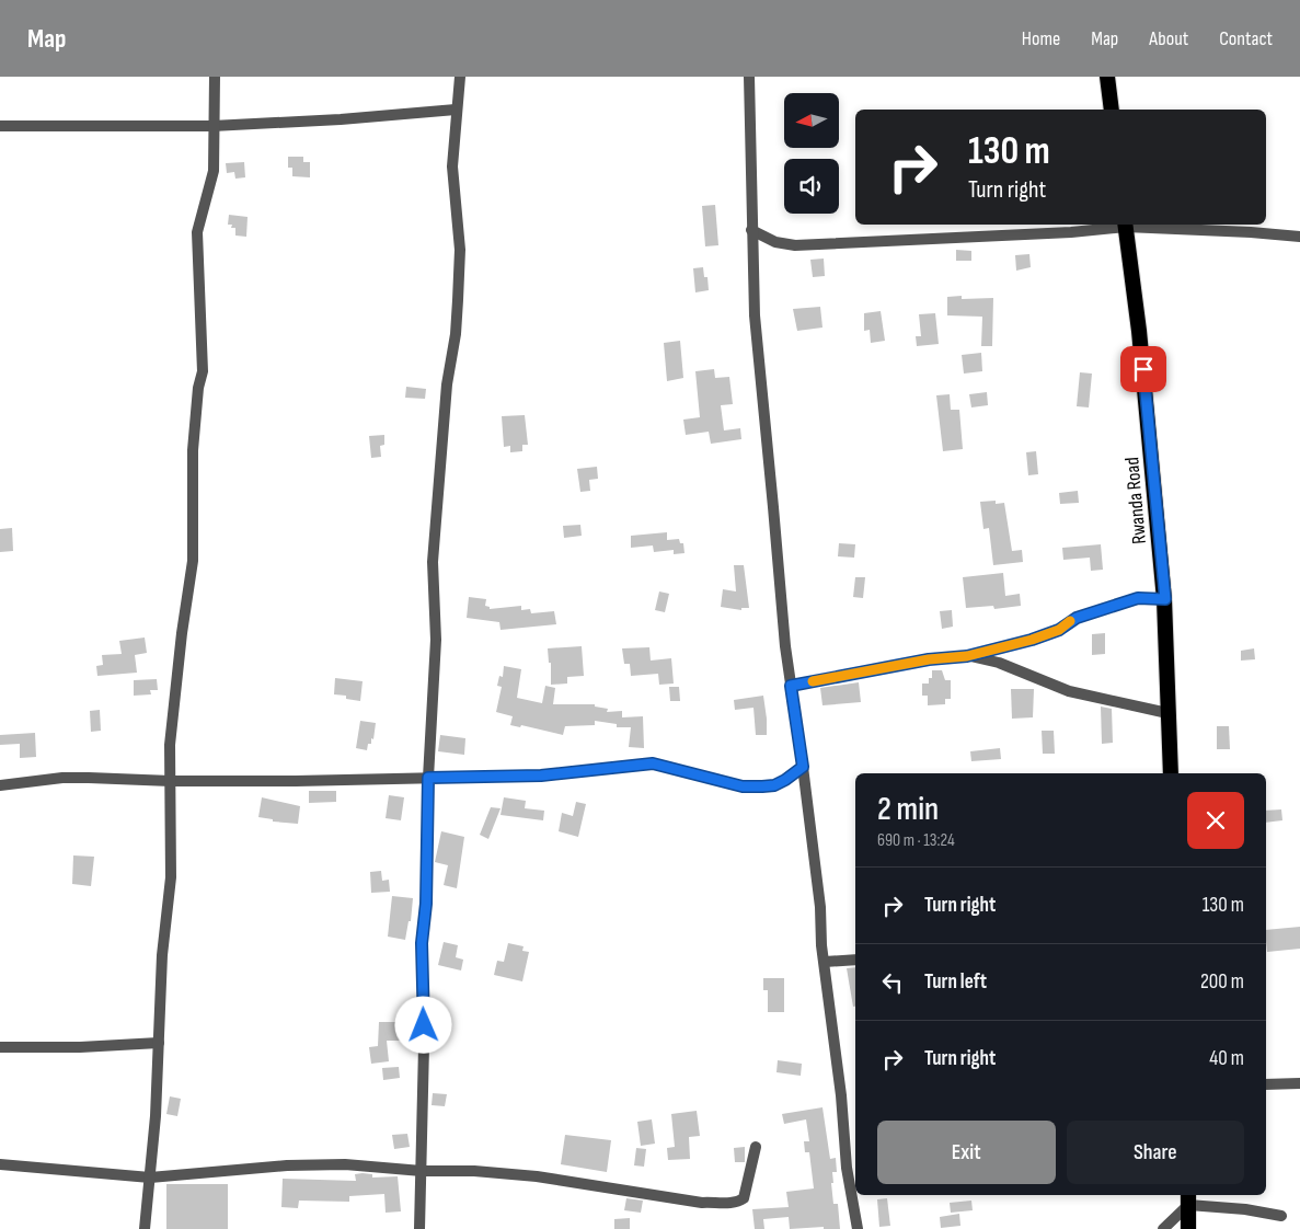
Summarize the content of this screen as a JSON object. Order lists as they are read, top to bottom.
{
  "streets": {
    "highway": ["Rwanda Road"]
  },
  "north": "left",
  "page": {
    "header": "Map",
    "nav": [
      "Home",
      "Map",
      "About",
      "Contact"
    ],
    "turn": ["130 m", "Turn right"],
    "heading": ["2 min", "690 m · 13:24"],
    "list": [
      {
        "name": "Turn right",
        "value": "130 m"
      },
      {
        "name": "Turn left",
        "value": "200 m"
      },
      {
        "name": "Turn right",
        "value": "40 m"
      }
    ],
    "buttons": ["Exit", "Share"]
  }
}
